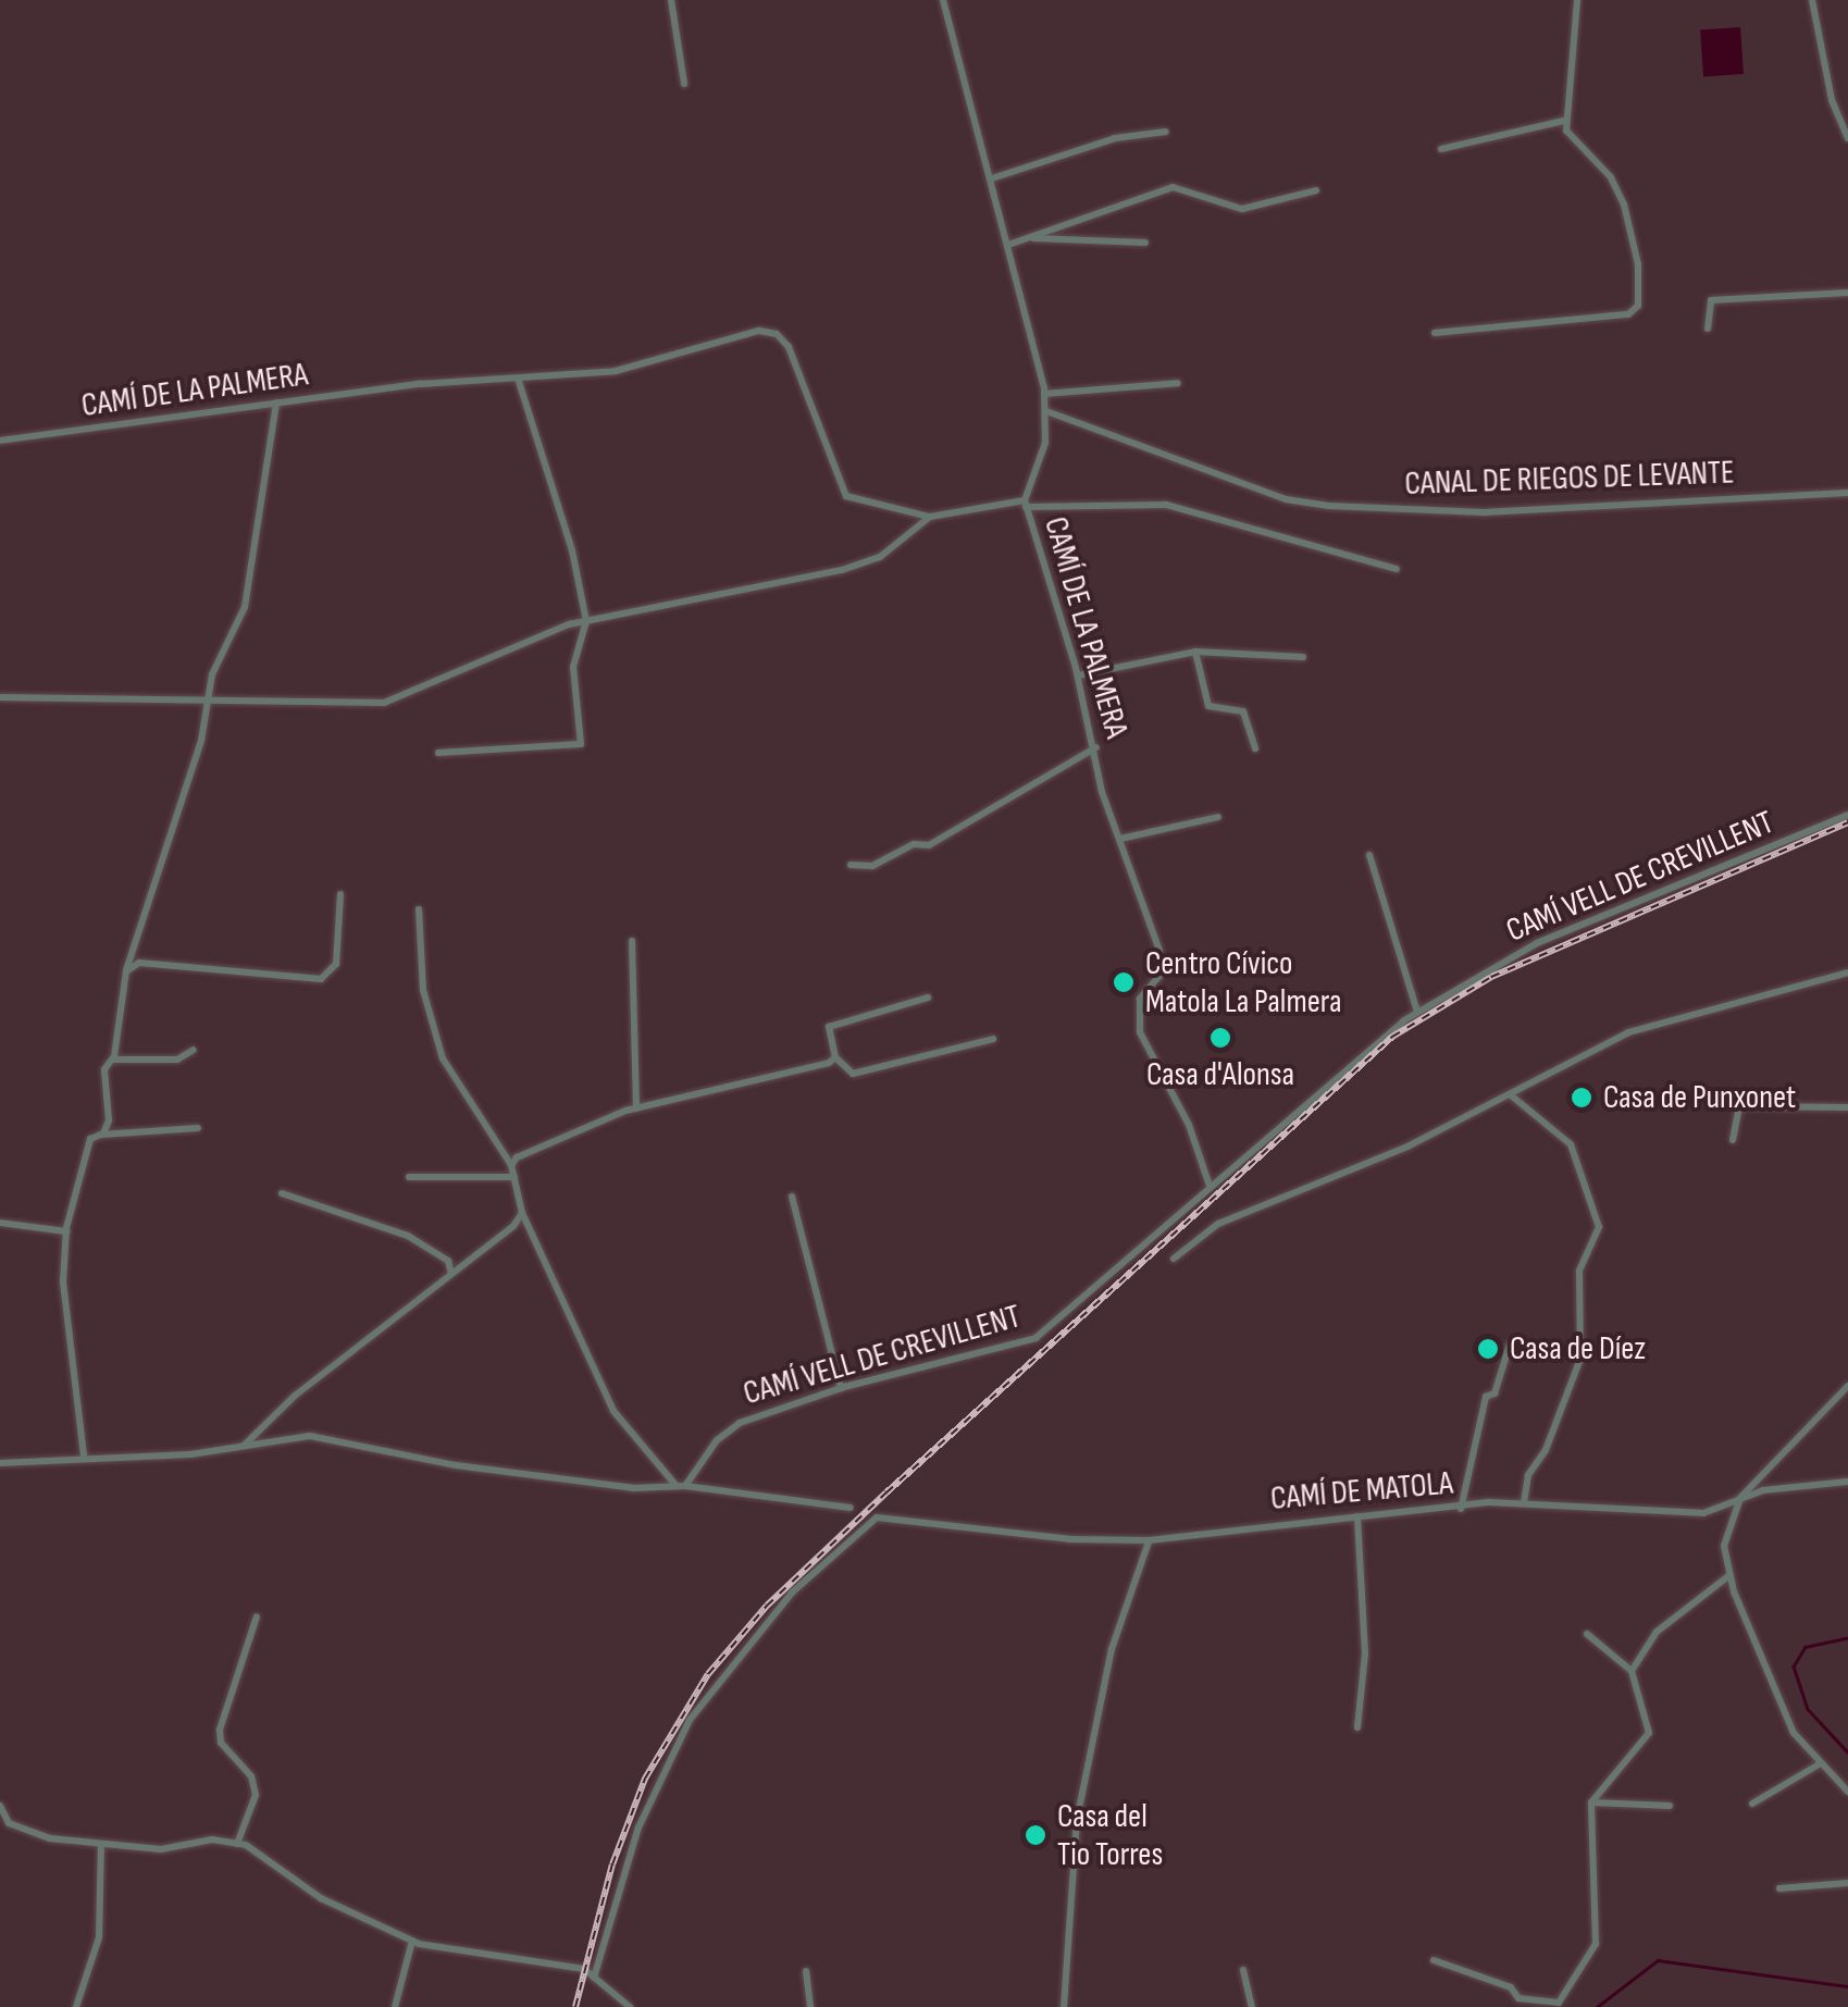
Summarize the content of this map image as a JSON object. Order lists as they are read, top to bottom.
{
  "streets": {
    "street": [
      "CAMÍ DE LA PALMERA",
      "CANAL DE RIEGOS DE LEVANTE",
      "CAMÍ VELL DE CREVILLENT",
      "CAMÍ DE MATOLA"
    ]
  },
  "crossings": [
    ["CAMÍ DE LA PALMERA", "CANAL DE RIEGOS DE LEVANTE"],
    ["CAMÍ DE LA PALMERA", "CAMÍ VELL DE CREVILLENT"]
  ],
  "places": [
    "Centro Cívico Matola La Palmera",
    "Casa d'Alonsa",
    "Casa de Punxonet",
    "Casa de Díez",
    "Casa del Tio Torres"
  ]
}
